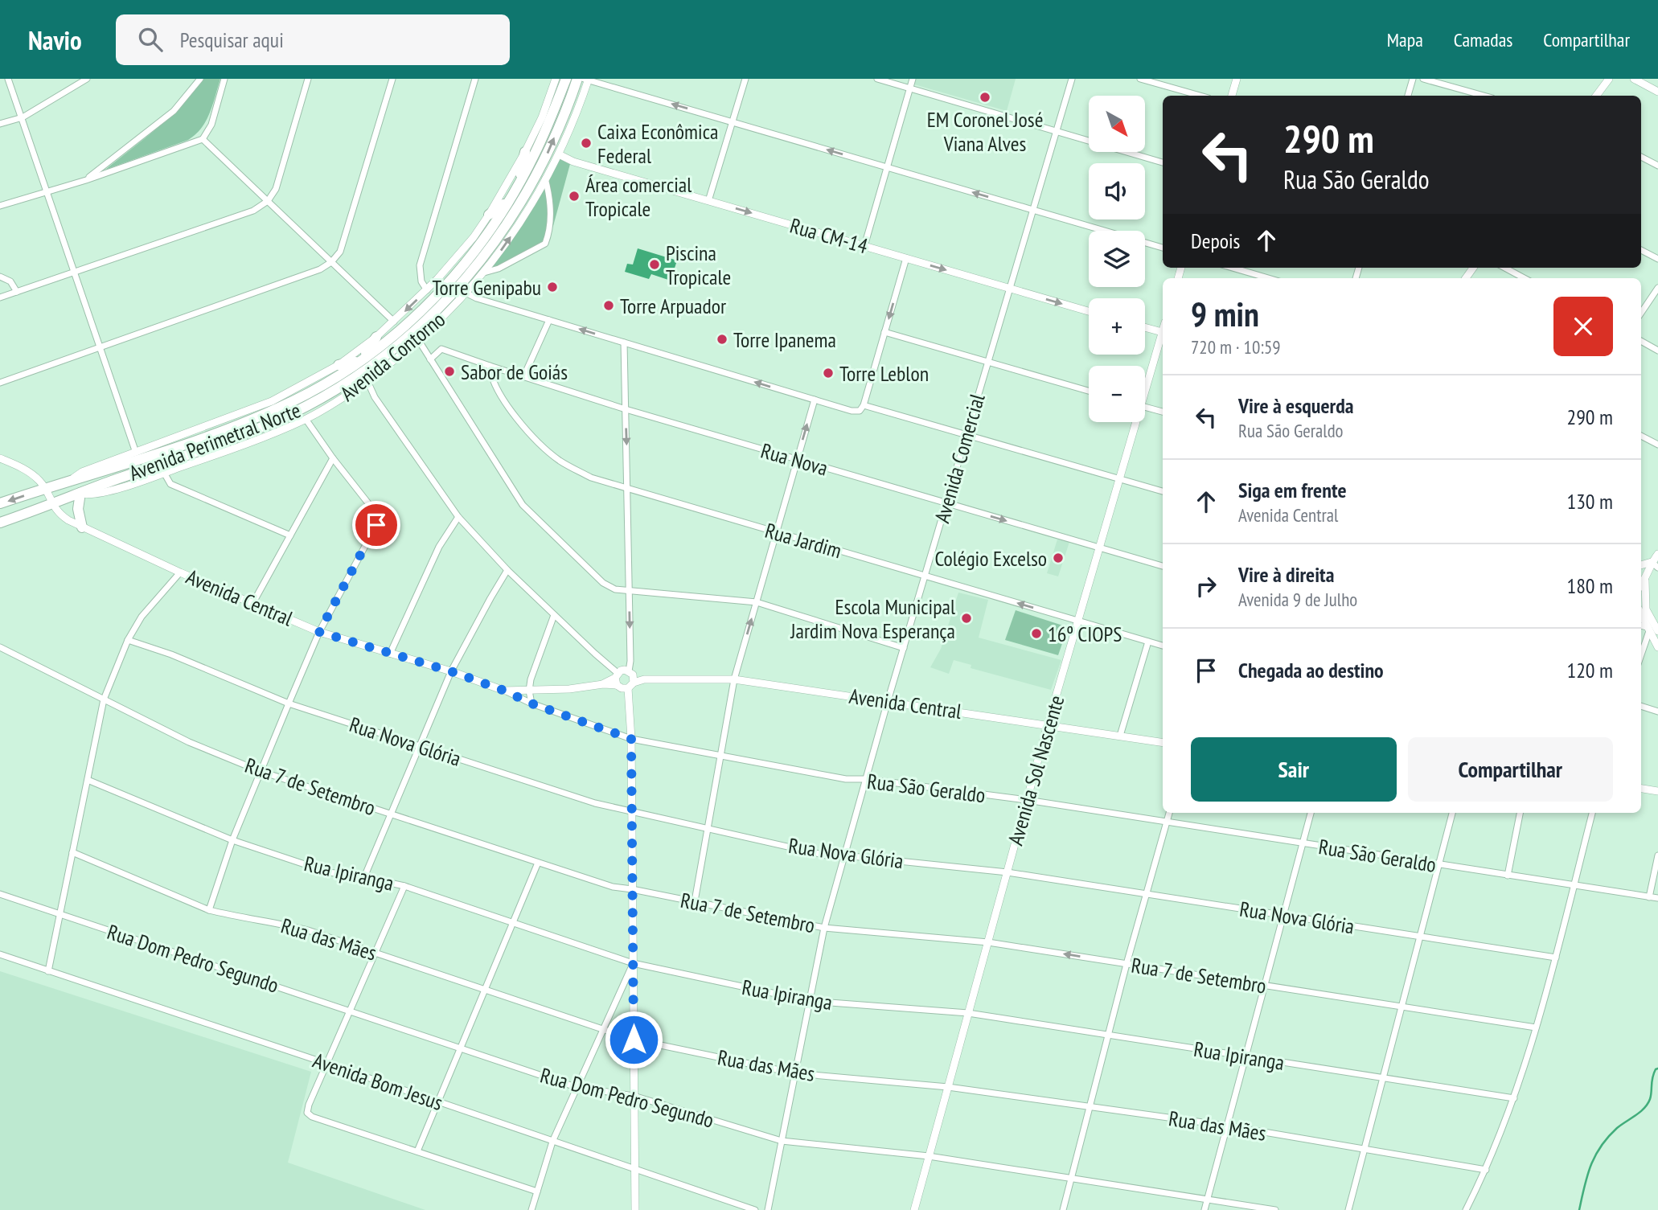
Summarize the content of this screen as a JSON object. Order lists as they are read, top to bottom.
{
  "streets": {
    "highway": ["Avenida Perimetral Norte"],
    "street": [
      "Rua CM-14",
      "Avenida Contorno",
      "Avenida Comercial",
      "Rua Nova",
      "Rua Jardim",
      "Avenida Central",
      "Rua Nova Glória",
      "Avenida Sol Nascente",
      "Rua 7 de Setembro",
      "Rua São Geraldo",
      "Rua Ipiranga",
      "Rua das Mães",
      "Rua Dom Pedro Segundo",
      "Avenida Bom Jesus"
    ]
  },
  "crossings": [
    ["Rua CM-14", "Avenida Contorno"],
    ["Rua CM-14", "Avenida Comercial"],
    ["Avenida Contorno", "Avenida Perimetral Norte"],
    ["Avenida Perimetral Norte", "Avenida Central"],
    ["Avenida Comercial", "Rua Nova"],
    ["Avenida Comercial", "Rua Jardim"],
    ["Avenida Comercial", "Avenida Central"],
    ["Avenida Comercial", "Rua Nova Glória"],
    ["Avenida Comercial", "Rua 7 de Setembro"],
    ["Avenida Comercial", "Rua São Geraldo"],
    ["Avenida Comercial", "Rua Ipiranga"],
    ["Avenida Comercial", "Rua das Mães"],
    ["Avenida Comercial", "Rua Dom Pedro Segundo"],
    ["Rua Nova", "Rua Jardim"],
    ["Rua Nova", "Avenida Sol Nascente"],
    ["Rua Jardim", "Avenida Sol Nascente"],
    ["Avenida Central", "Avenida Sol Nascente"],
    ["Avenida Central", "Rua São Geraldo"],
    ["Rua Nova Glória", "Avenida Sol Nascente"],
    ["Avenida Sol Nascente", "Rua 7 de Setembro"],
    ["Avenida Sol Nascente", "Rua São Geraldo"],
    ["Avenida Sol Nascente", "Rua Ipiranga"],
    ["Avenida Sol Nascente", "Rua das Mães"],
    ["Avenida Sol Nascente", "Rua Dom Pedro Segundo"]
  ],
  "one_way": ["Rua CM-14"],
  "places": [
    "EM Coronel José Viana Alves",
    "Caixa Econômica Federal",
    "Área comercial Tropicale",
    "Piscina Tropicale",
    "Torre Genipabu",
    "Torre Arpuador",
    "Torre Ipanema",
    "Sabor de Goiás",
    "Torre Leblon",
    "Colégio Excelso",
    "Escola Municipal Jardim Nova Esperança",
    "16º CIOPS"
  ],
  "north": "bottom right",
  "page": {
    "header": "Navio",
    "search": "Pesquisar aqui",
    "nav": ["Mapa", "Camadas", "Compartilhar"],
    "map_buttons": ["+", "−"],
    "turn": ["290 m", "Rua São Geraldo"],
    "then": "Depois",
    "heading": ["9 min", "720 m · 10:59"],
    "list": [
      {
        "name": "Vire à esquerda",
        "note": "Rua São Geraldo",
        "value": "290 m"
      },
      {
        "name": "Siga em frente",
        "note": "Avenida Central",
        "value": "130 m"
      },
      {
        "name": "Vire à direita",
        "note": "Avenida 9 de Julho",
        "value": "180 m"
      },
      {
        "name": "Chegada ao destino",
        "value": "120 m"
      }
    ],
    "buttons": ["Sair", "Compartilhar"]
  }
}
